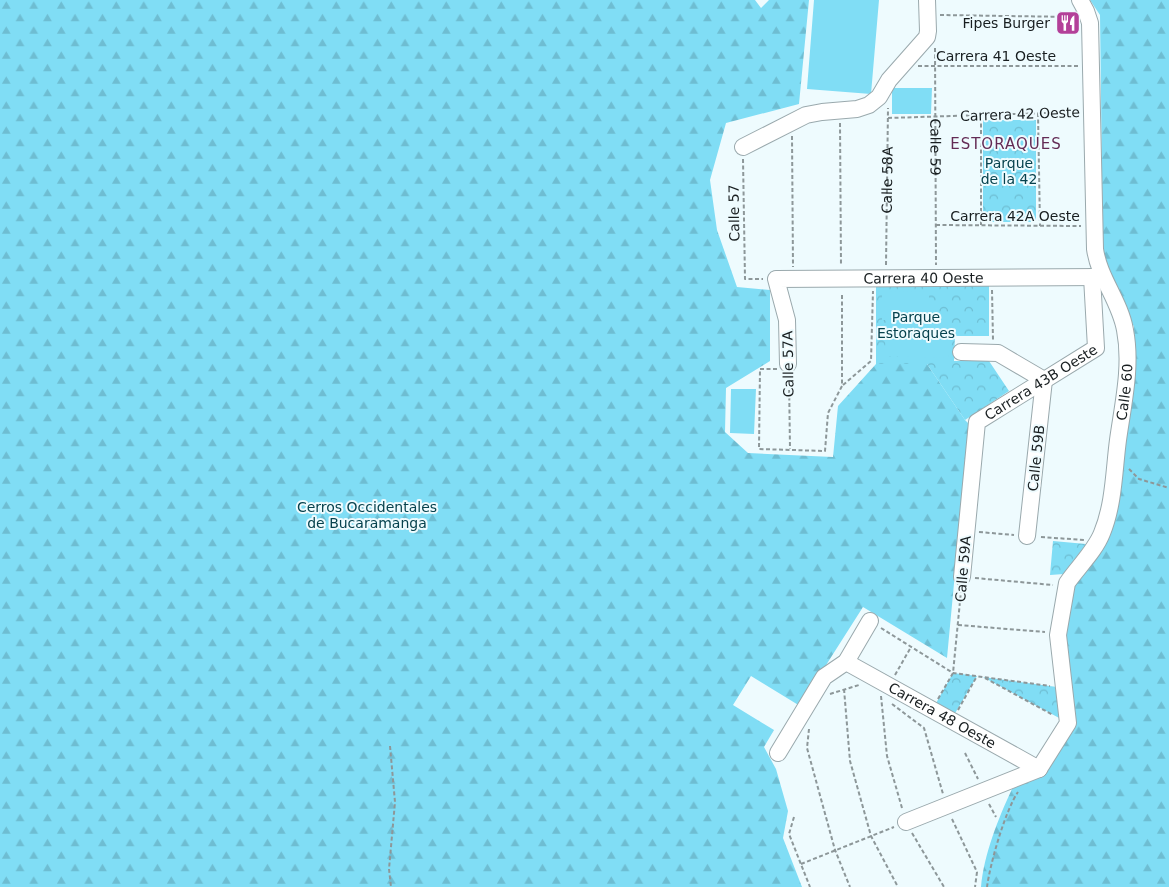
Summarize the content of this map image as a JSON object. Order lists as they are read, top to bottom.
{
  "streets": {
    "street": [
      "Carrera 40 Oeste",
      "Calle 57A",
      "Carrera 43B Oeste",
      "Calle 60",
      "Calle 59B",
      "Calle 59A",
      "Carrera 48 Oeste"
    ],
    "path": [
      "Carrera 41 Oeste",
      "Carrera 42 Oeste",
      "Calle 59",
      "Calle 58A",
      "Calle 57",
      "Carrera 42A Oeste"
    ]
  },
  "crossings": [
    ["Carrera 41 Oeste", "Calle 59"],
    ["Carrera 41 Oeste", "Calle 60"],
    ["Carrera 42 Oeste", "Calle 59"],
    ["Carrera 42 Oeste", "Calle 58A"],
    ["Carrera 42 Oeste", "Calle 60"],
    ["Calle 59", "Carrera 42A Oeste"],
    ["Calle 59", "Carrera 40 Oeste"],
    ["Calle 58A", "Carrera 40 Oeste"],
    ["Calle 57", "Carrera 40 Oeste"],
    ["Calle 57", "Calle 57A"],
    ["Carrera 42A Oeste", "Calle 60"],
    ["Carrera 40 Oeste", "Calle 57A"],
    ["Carrera 40 Oeste", "Carrera 43B Oeste"],
    ["Carrera 40 Oeste", "Calle 60"],
    ["Carrera 43B Oeste", "Calle 60"],
    ["Carrera 43B Oeste", "Calle 59B"],
    ["Carrera 43B Oeste", "Calle 59A"],
    ["Calle 59A", "Carrera 48 Oeste"]
  ],
  "districts": ["ESTORAQUES"],
  "parks": ["Parque de la 42", "Parque Estoraques", "Cerros Occidentales de Bucaramanga"],
  "places": {
    "restaurant": ["Fipes Burger"]
  }
}
